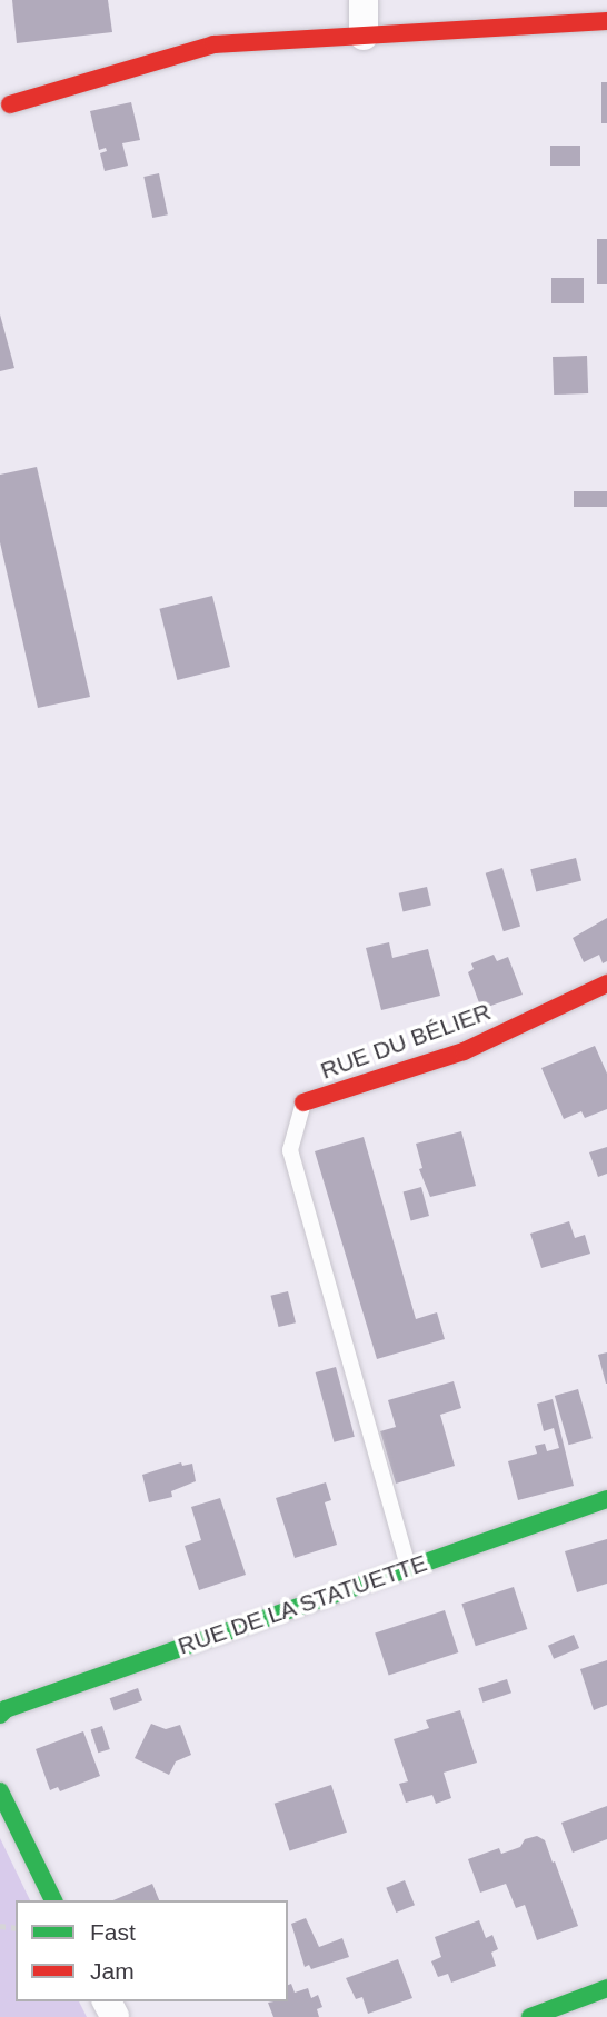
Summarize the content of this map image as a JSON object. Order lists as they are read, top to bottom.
{
  "streets": {
    "street": ["RUE DU BÉLIER", "RUE DE LA STATUETTE"]
  },
  "legend": ["Fast", "Jam"]
}
